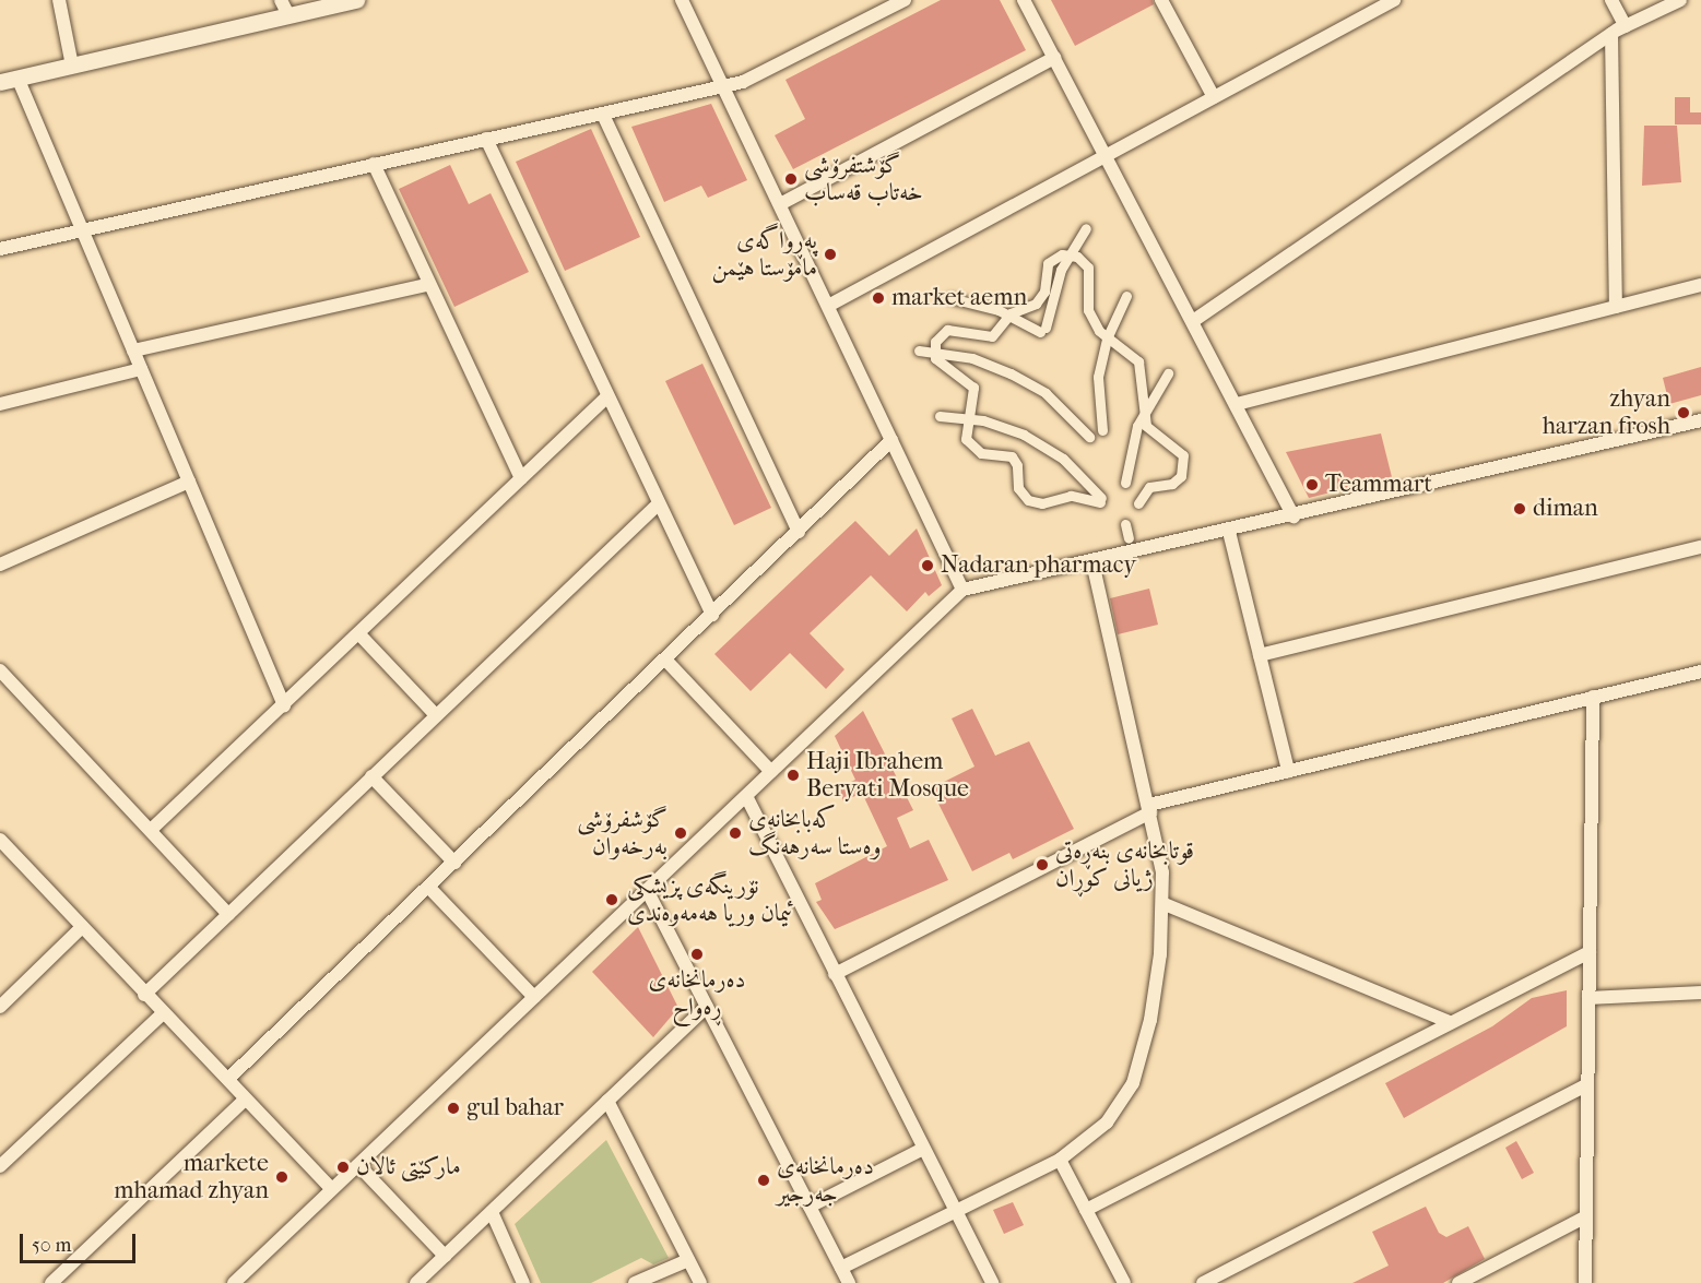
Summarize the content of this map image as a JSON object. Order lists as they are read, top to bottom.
{
  "places": [
    "گۆشتفرۆشی خەتاب قەساب",
    "پەڕواگەی مامۆستا هێمن",
    "market aemn",
    "zhyan harzan frosh",
    "Teammart",
    "diman",
    "Nadaran pharmacy",
    "Haji Ibrahem Beryati Mosque",
    "گۆشفرۆشی بەرخەوان",
    "کەبابخانەی وەستا سەرهەنگ",
    "قوتابخانەی بنەڕەتی ژیانی کوڕان",
    "نۆرینگەی پزیشکی ئیمان وریا هەمەوەندی",
    "دەرمانخانەی ڕەواح",
    "gul bahar",
    "مارکێتی ئالان",
    "markete mhamad zhyan",
    "دەرمانخانەی جەرجیر"
  ],
  "scale_bar": "50 m"
}
